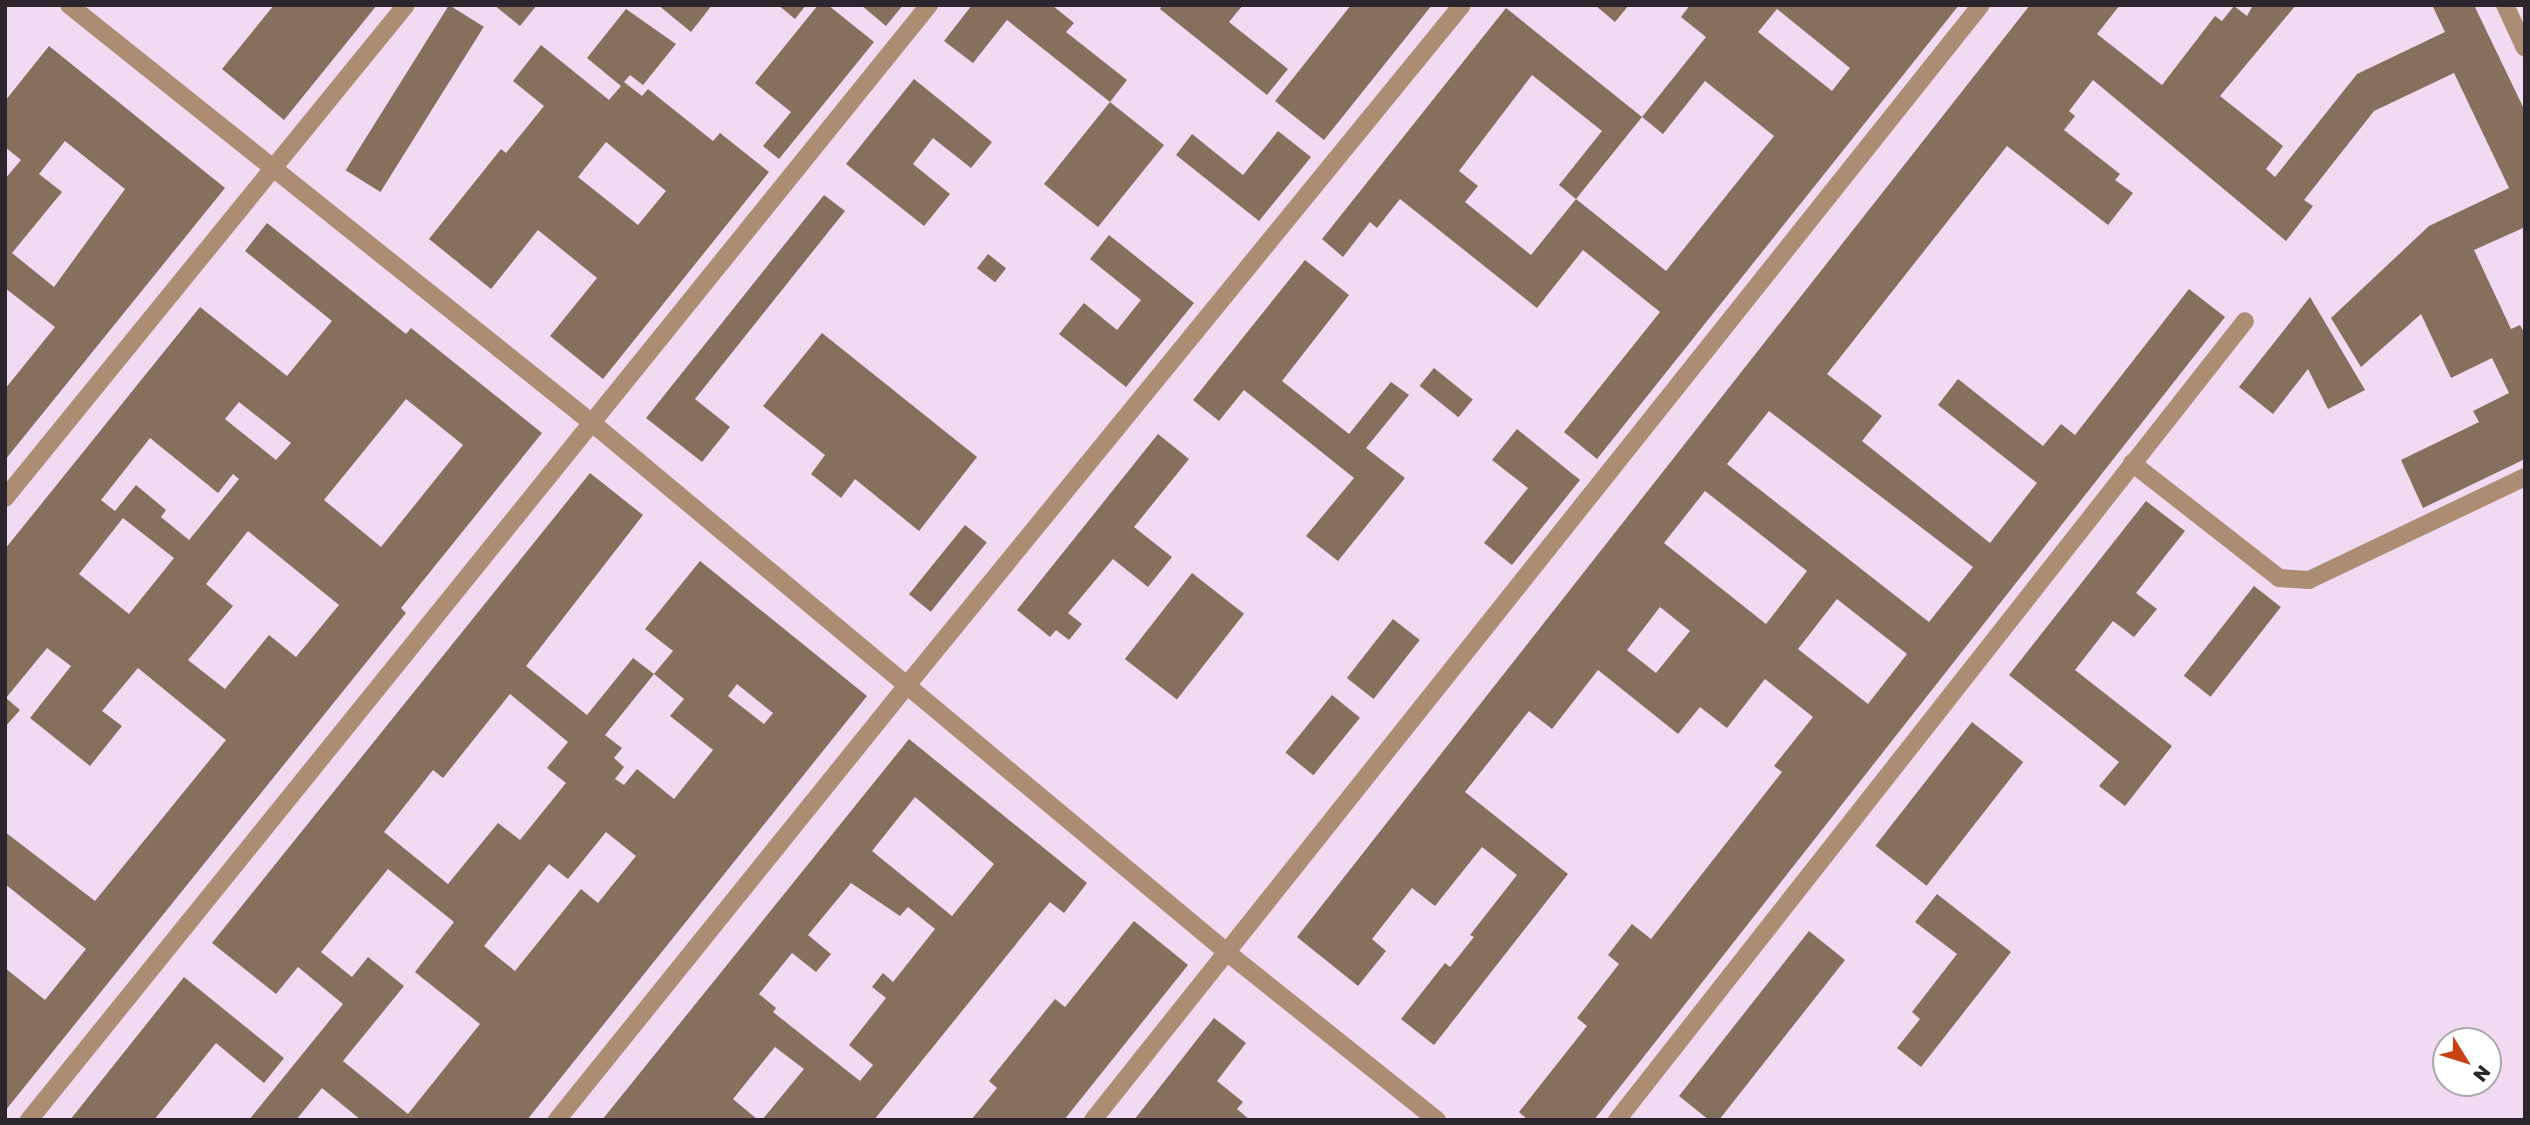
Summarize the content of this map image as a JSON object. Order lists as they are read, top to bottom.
{
  "north": "bottom right"
}
